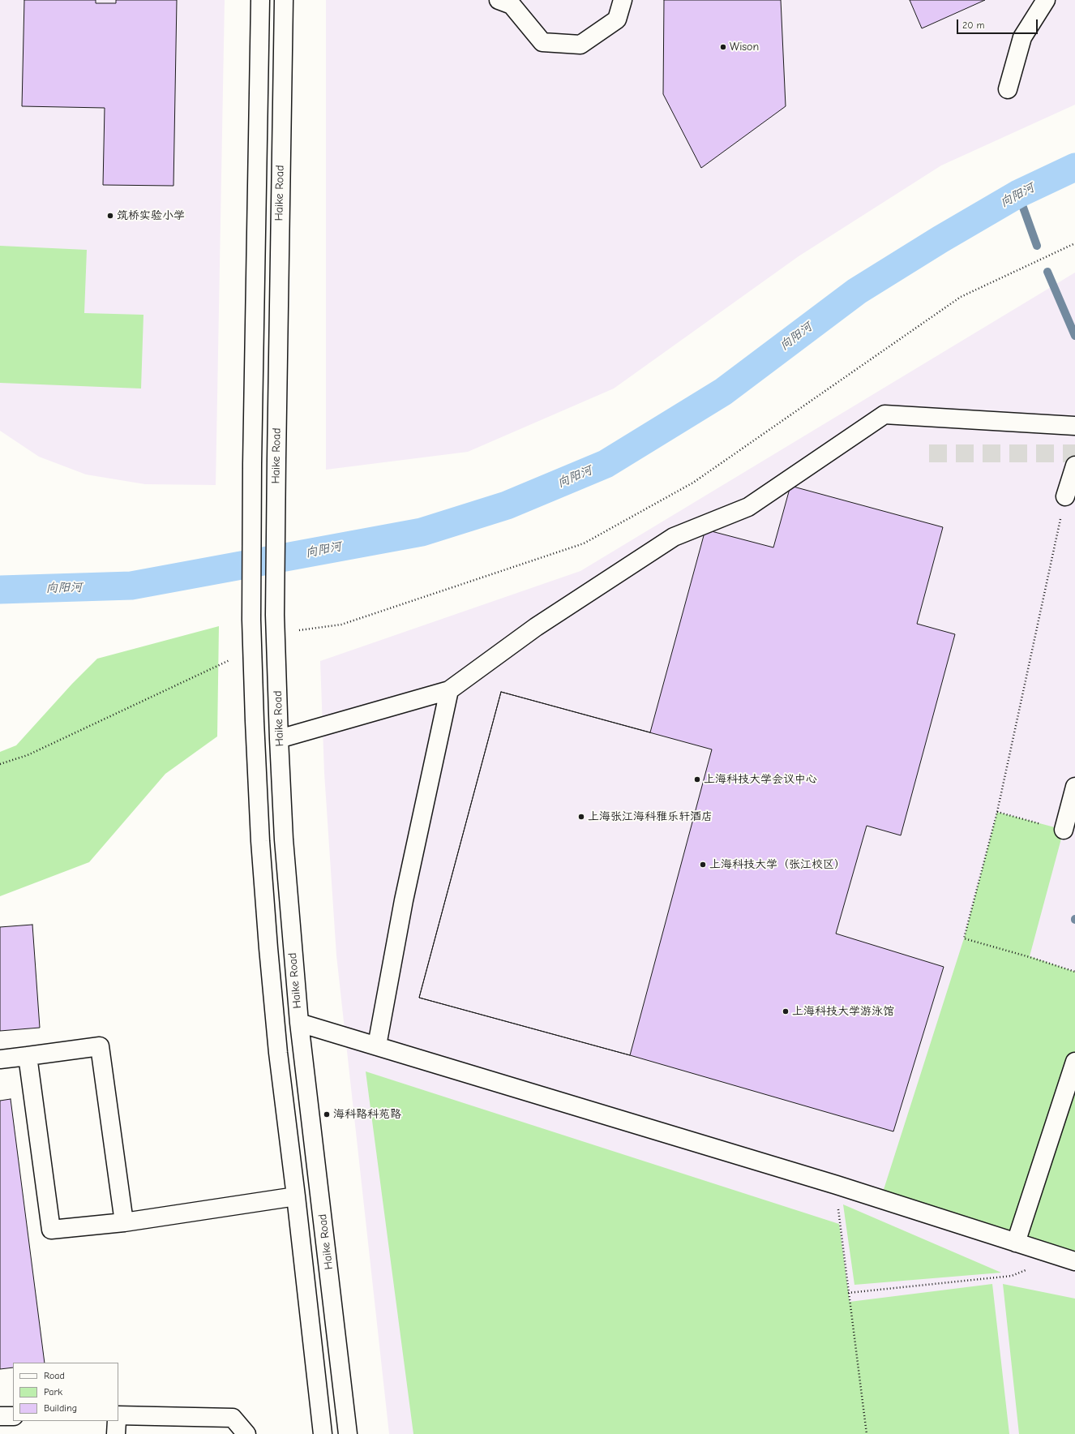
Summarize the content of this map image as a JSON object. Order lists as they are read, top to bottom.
{
  "streets": {
    "street": ["Haike Road"]
  },
  "water": ["向阳河"],
  "places": [
    "Wison",
    "筑桥实验小学",
    "上海科技大学会议中心",
    "上海张江海科雅乐轩酒店",
    "上海科技大学（张江校区）",
    "上海科技大学游泳馆",
    "海科路科苑路"
  ],
  "legend": ["Road", "Park", "Building"],
  "scale_bar": "20 m"
}
